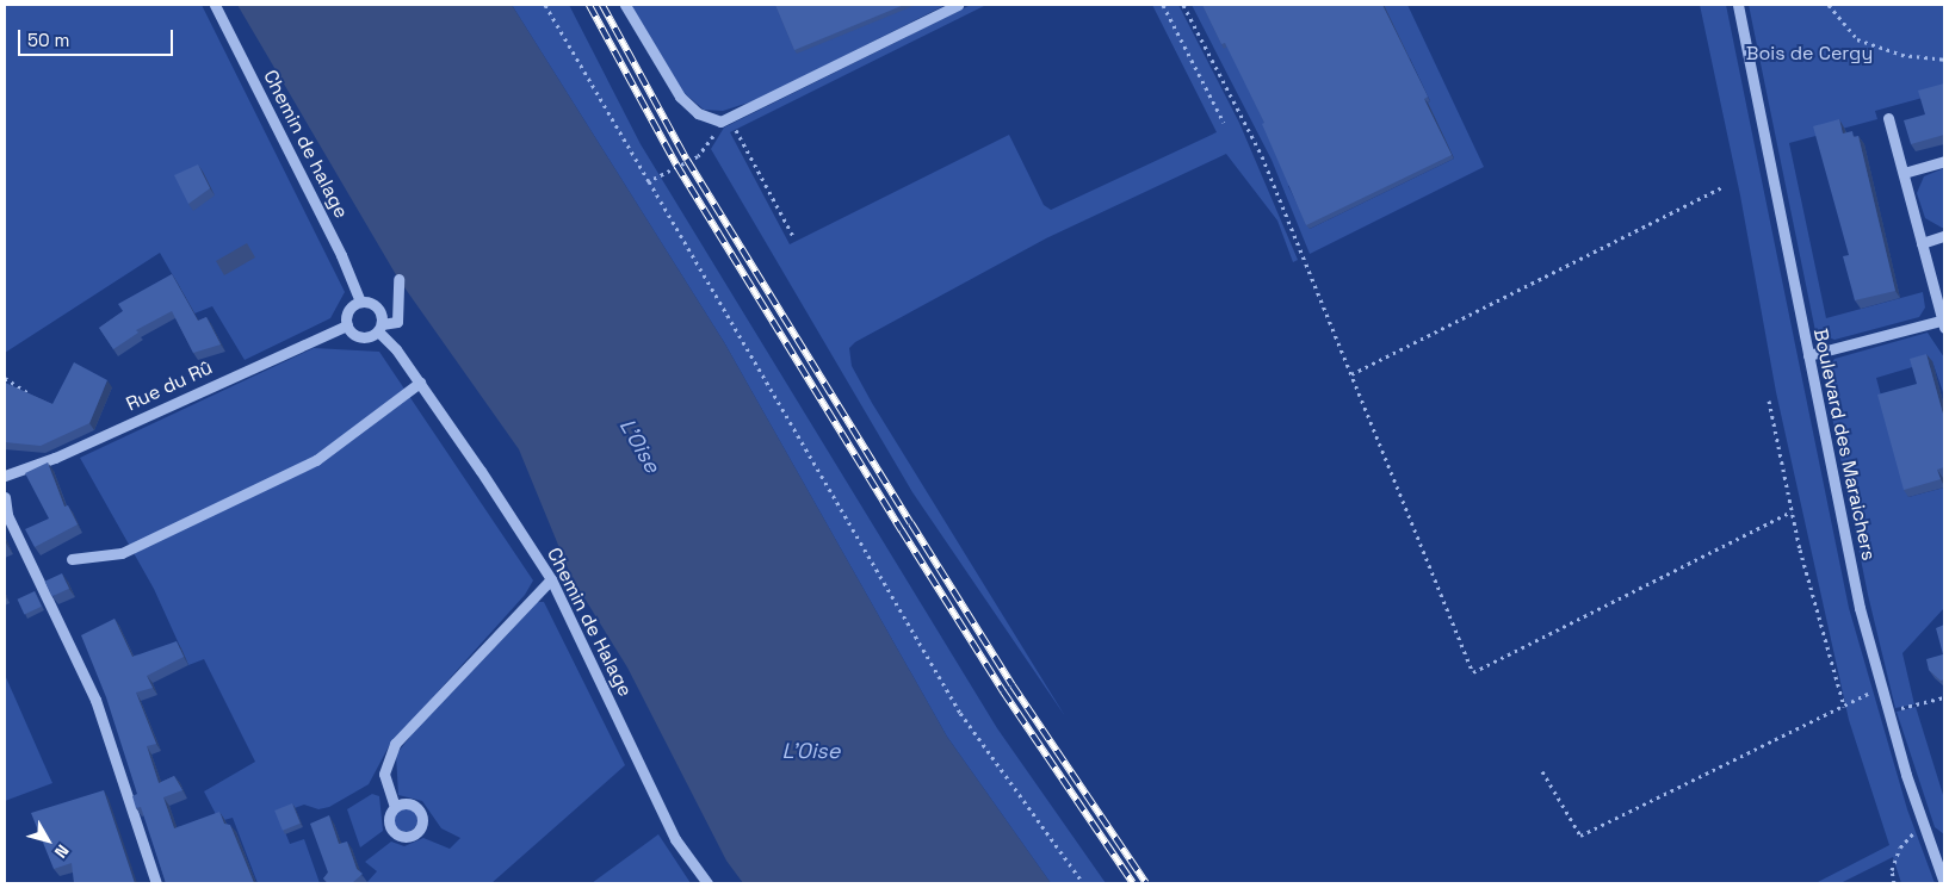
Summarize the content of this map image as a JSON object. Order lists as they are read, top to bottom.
{
  "streets": {
    "street": [
      "Chemin de halage",
      "Rue du Rû",
      "Boulevard des Maraichers",
      "Chemin de Halage"
    ]
  },
  "crossings": [
    ["Chemin de halage", "Rue du Rû"],
    ["Chemin de halage", "Chemin de Halage"],
    ["Rue du Rû", "Chemin de Halage"]
  ],
  "water": ["L'Oise", "L’Oise"],
  "parks": ["Bois de Cergy"],
  "scale_bar": "50 m",
  "north": "bottom right"
}
